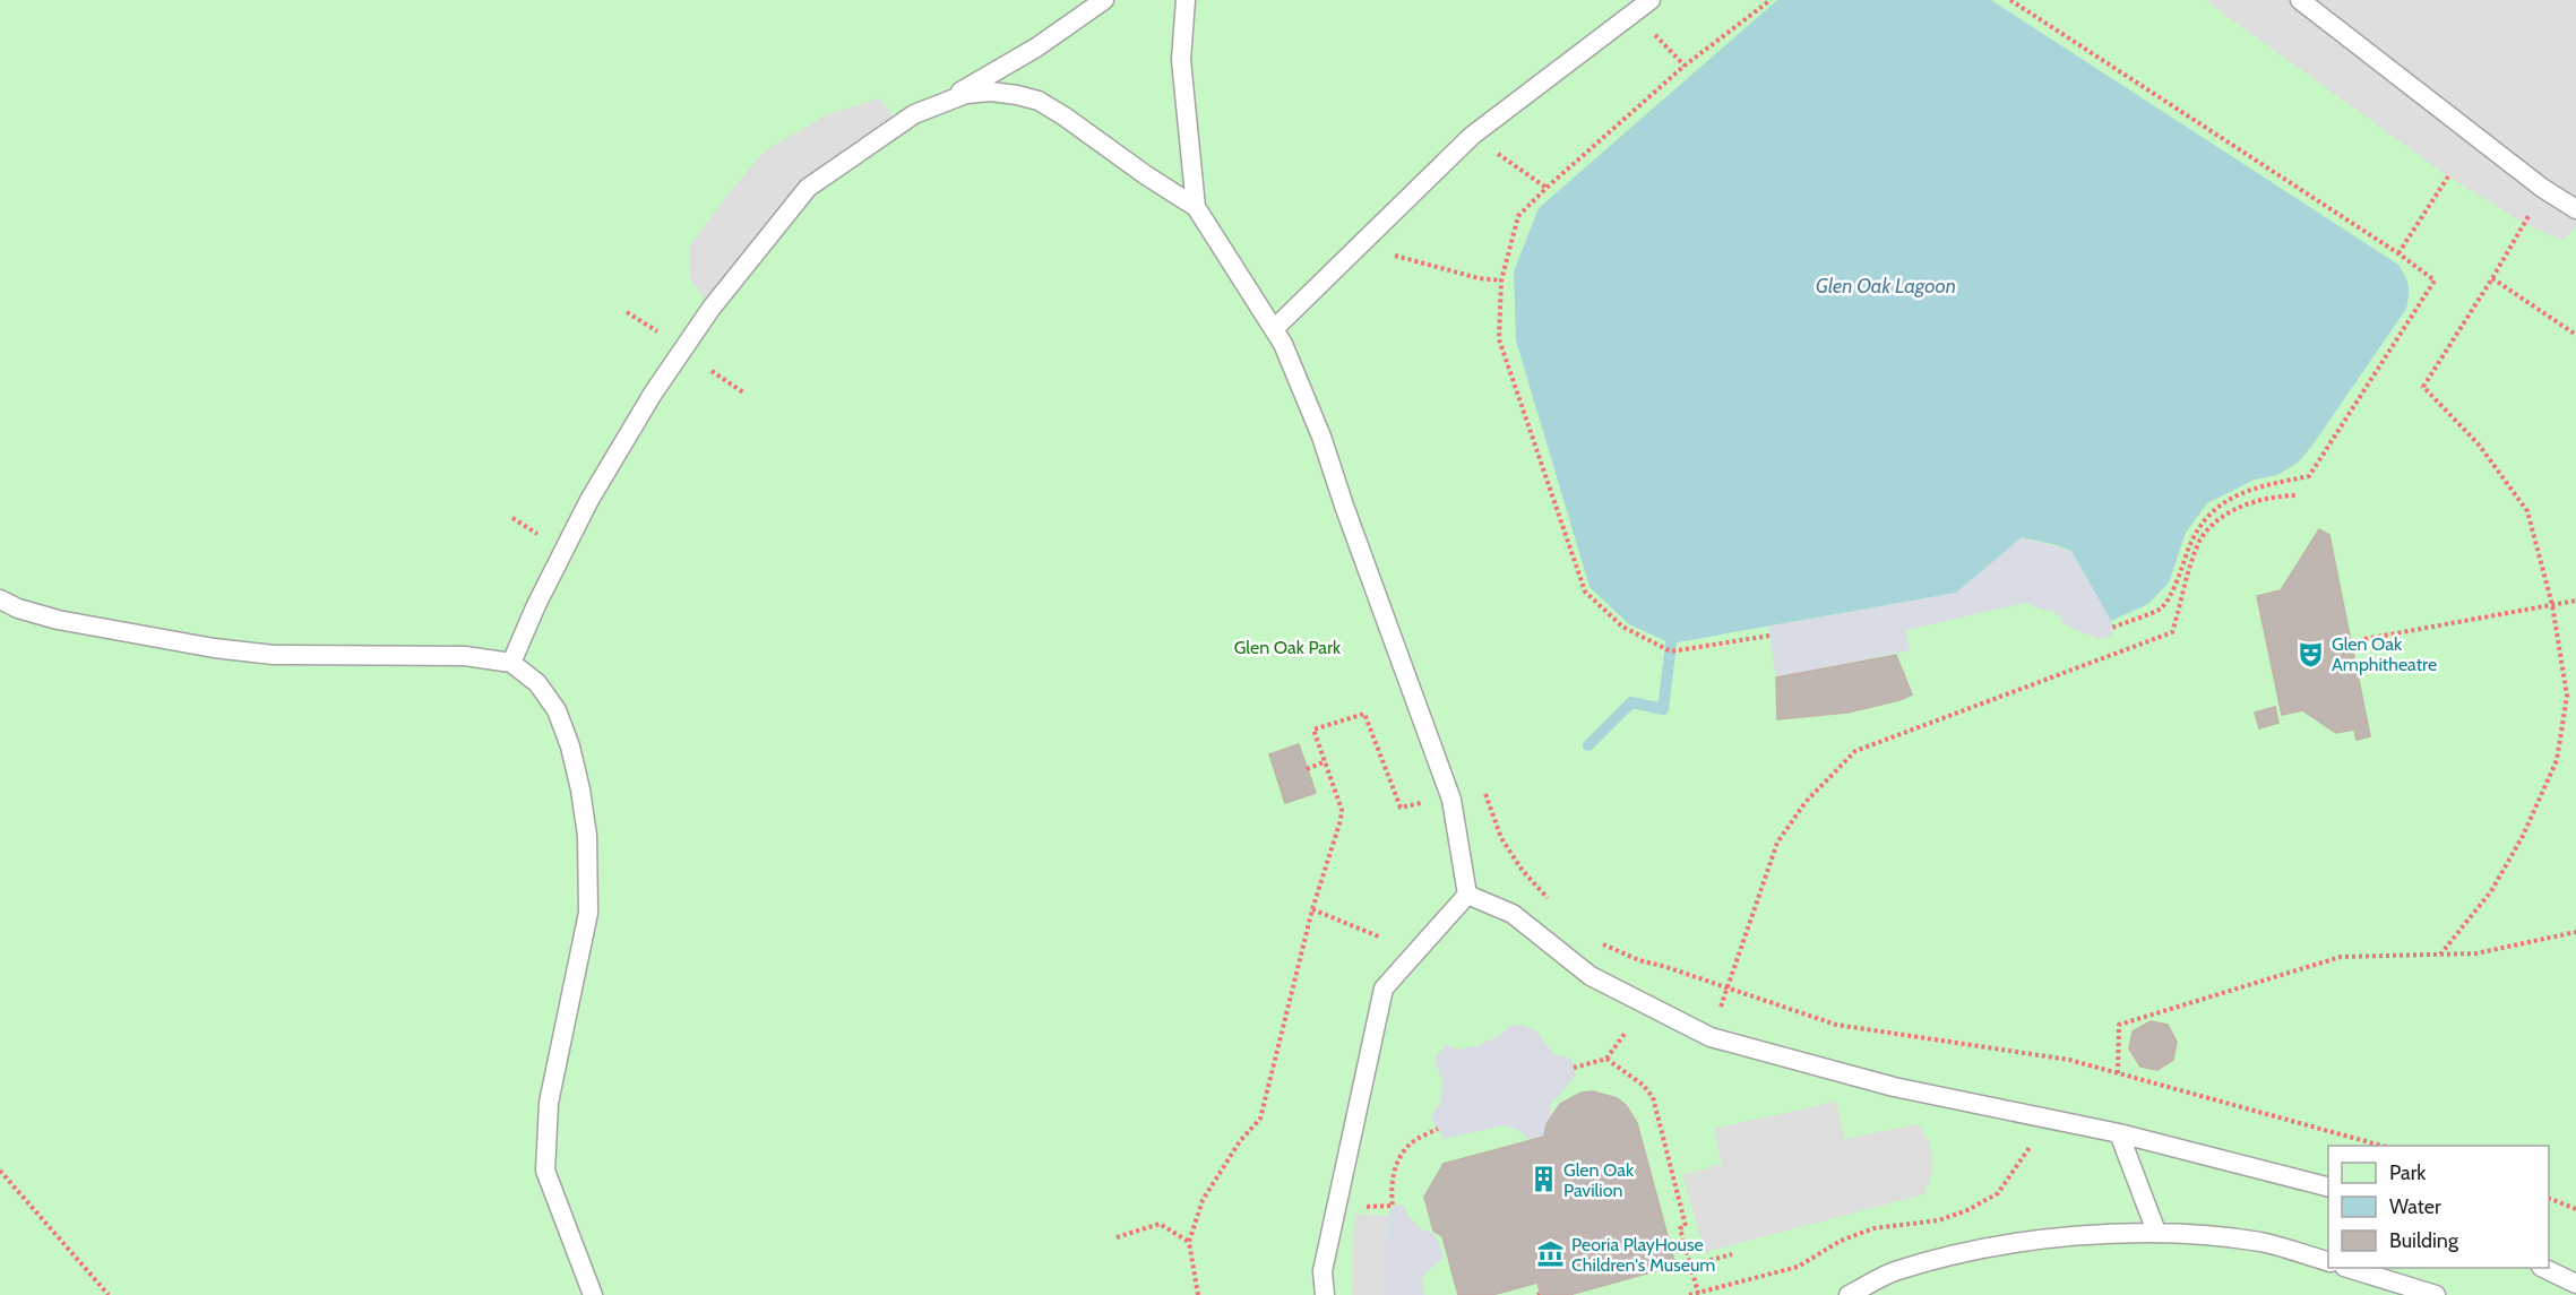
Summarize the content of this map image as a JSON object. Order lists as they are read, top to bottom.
{
  "water": ["Glen Oak Lagoon"],
  "parks": ["Glen Oak Park"],
  "places": {
    "theatre": ["Glen Oak Amphitheatre"],
    "building": ["Glen Oak Pavilion"],
    "museum": ["Peoria PlayHouse Children's Museum"]
  },
  "legend": ["Park", "Water", "Building"]
}
